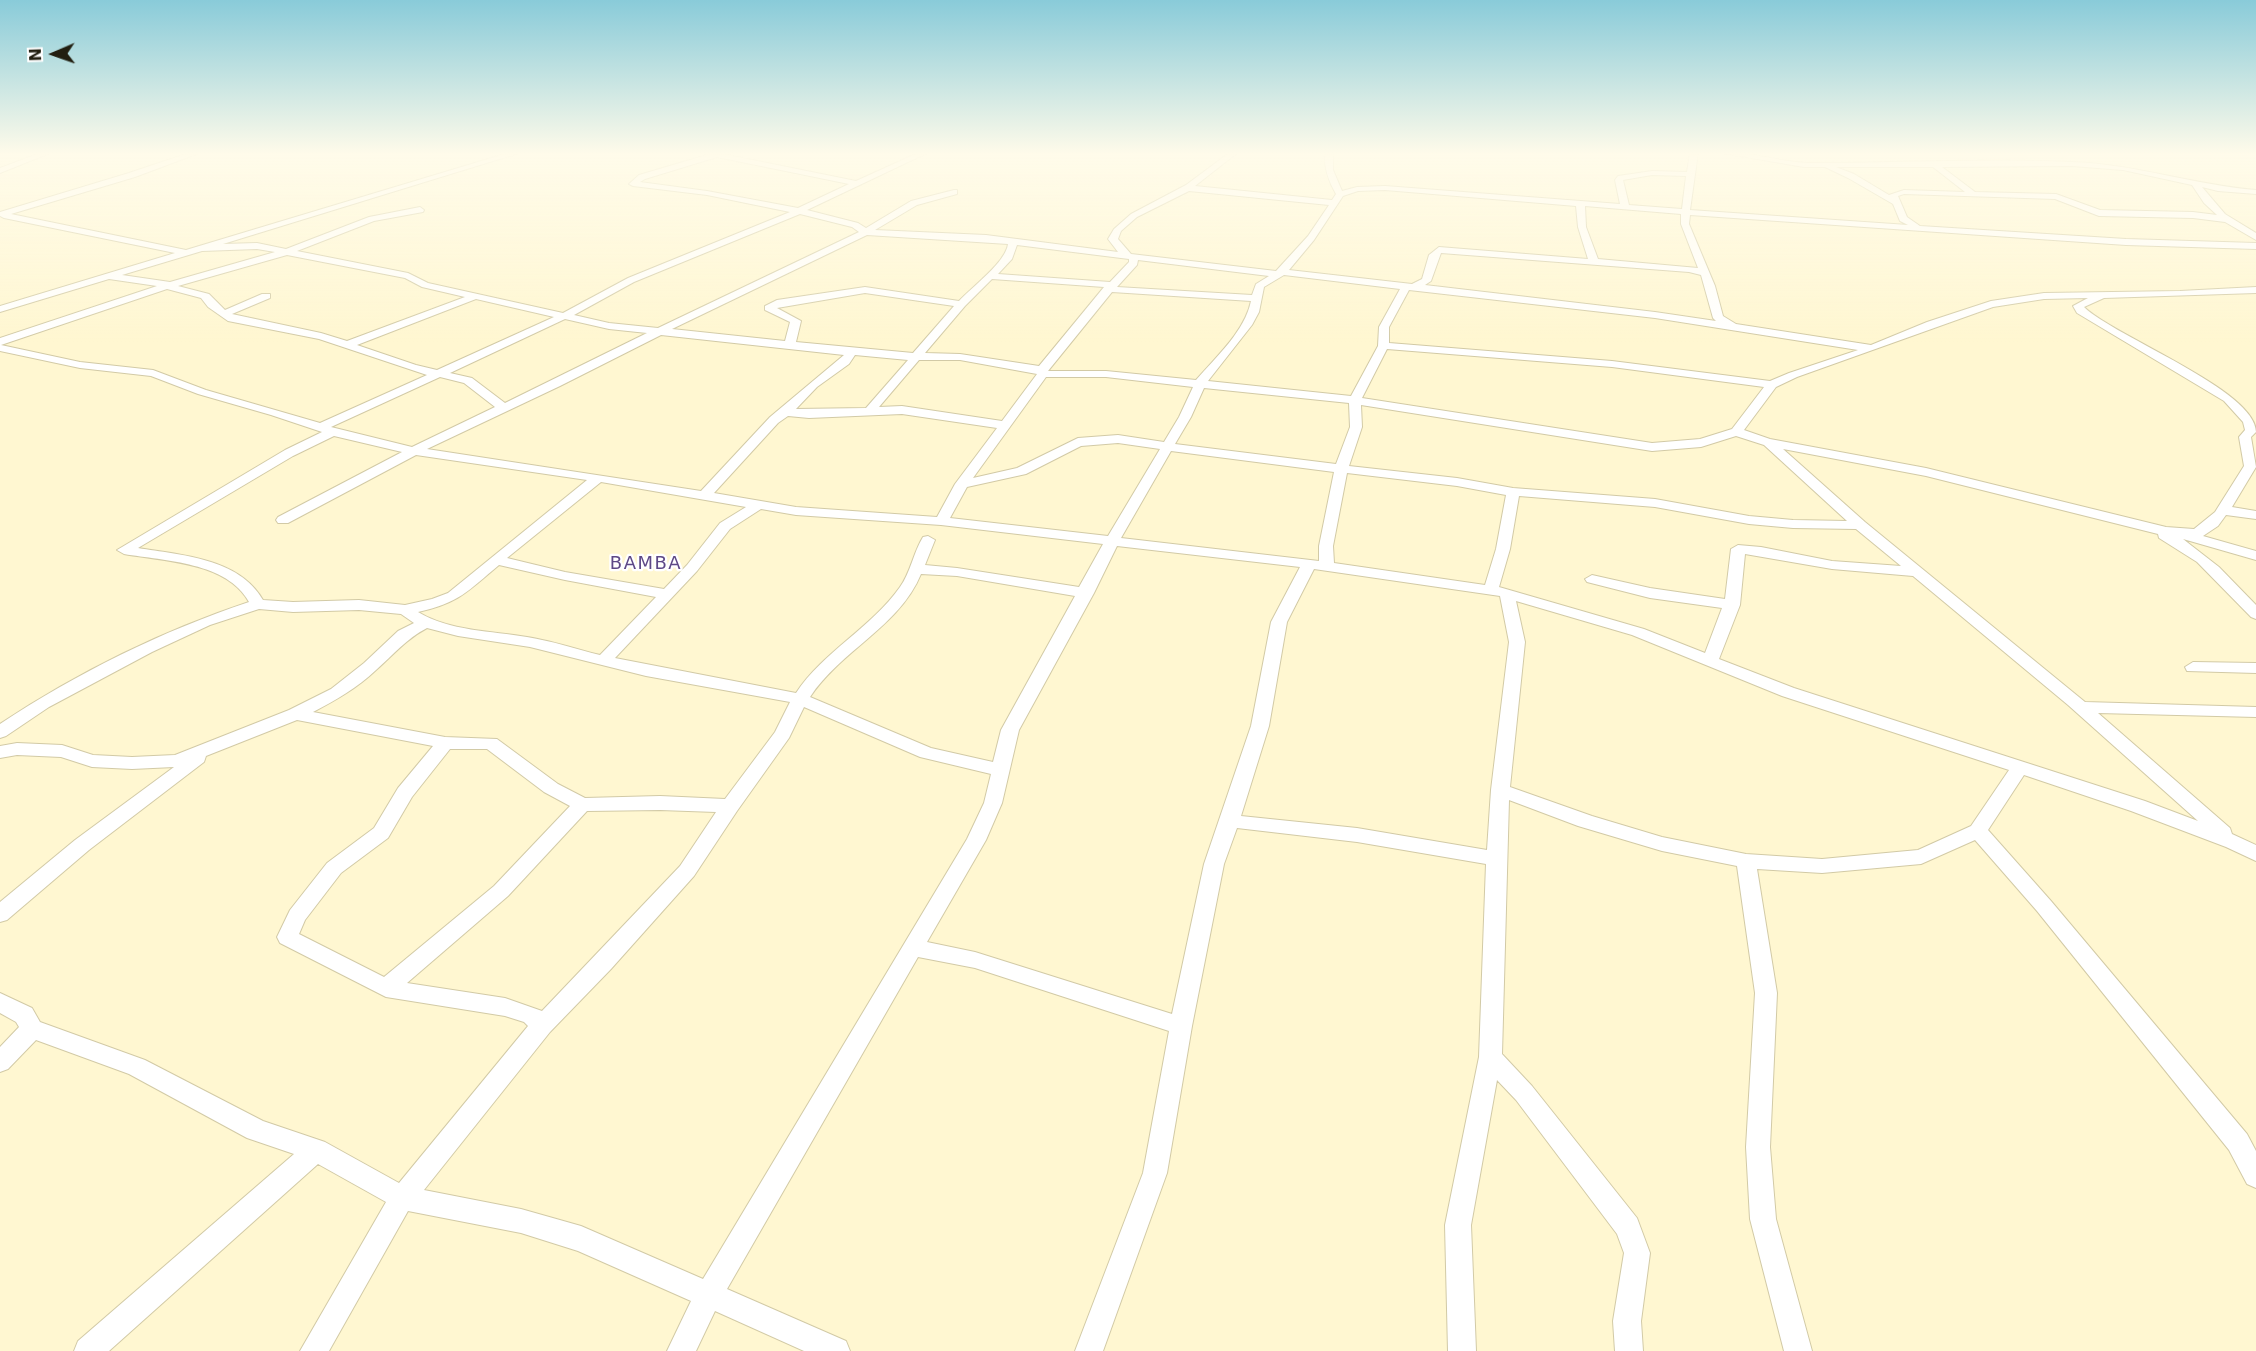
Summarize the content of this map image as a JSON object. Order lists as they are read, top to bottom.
{
  "districts": ["BAMBA"],
  "north": "left"
}
